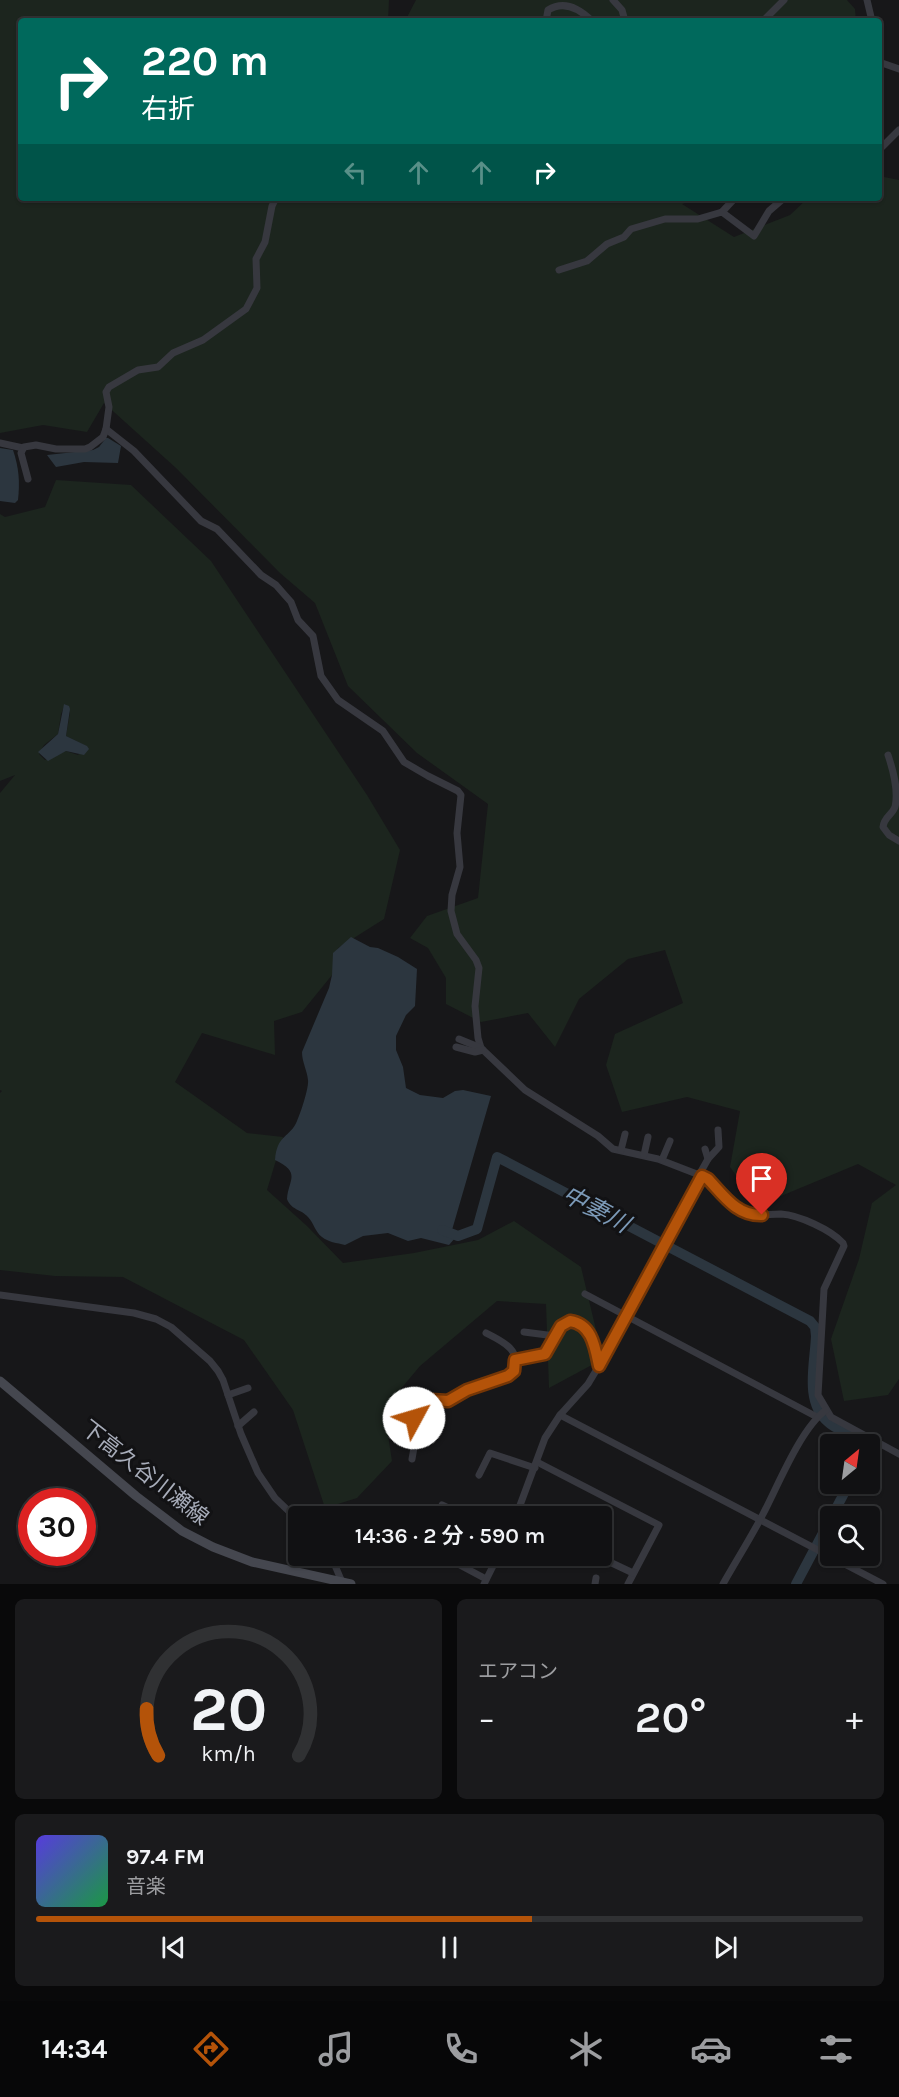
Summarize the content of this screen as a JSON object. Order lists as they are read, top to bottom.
{
  "streets": {
    "main road": ["下高久谷川瀬線"]
  },
  "water": ["中妻川"],
  "north": "top right",
  "page": {
    "turn": ["220 m", "右折"],
    "limit": "30",
    "trip": "14:36 · 2 分 · 590 m",
    "tile": "エアコン",
    "heat": ["−", "20°", "+"],
    "song": ["97.4 FM", "音楽"],
    "tabs": "14:34",
    "gauge": ["20", "km/h"]
  }
}
